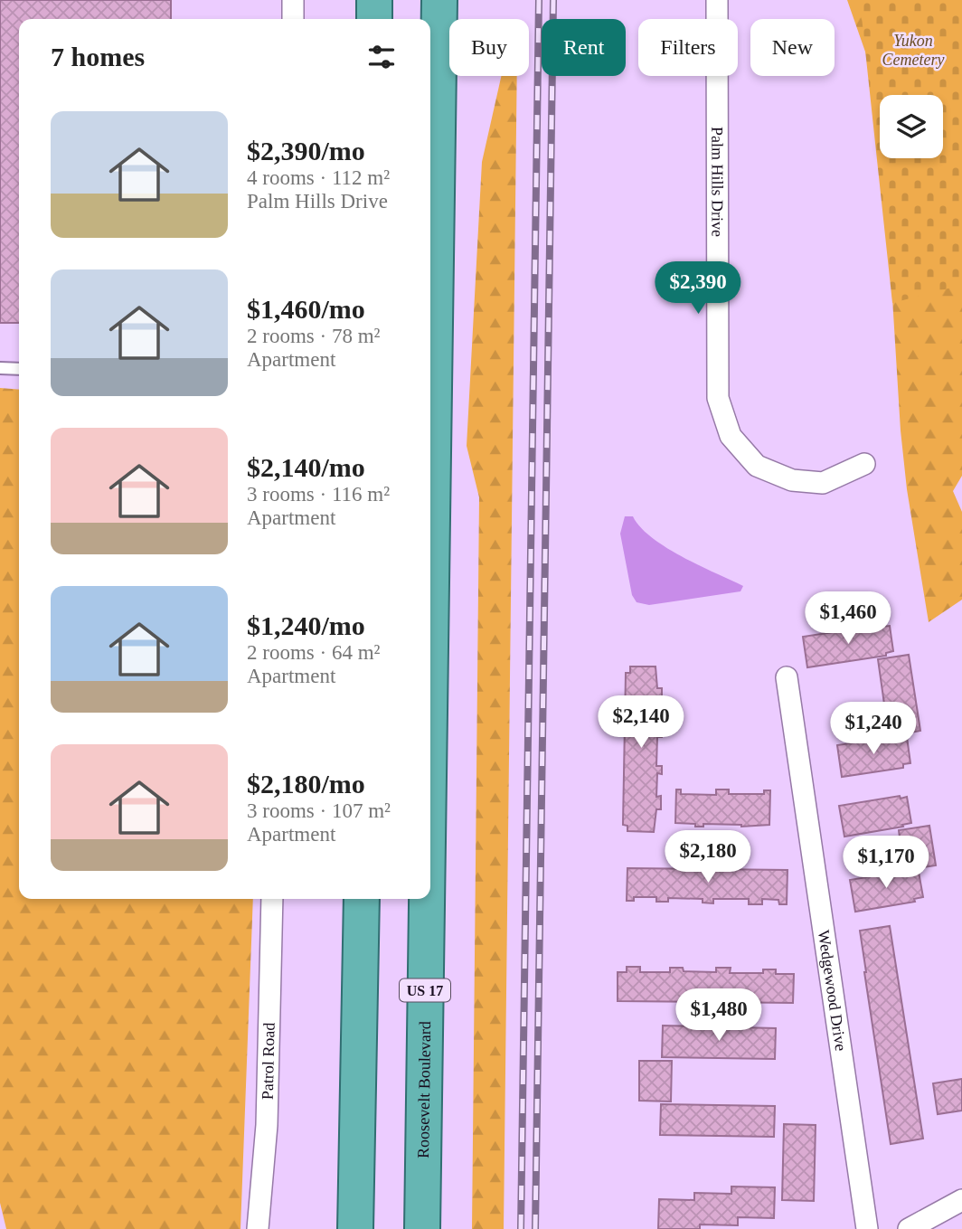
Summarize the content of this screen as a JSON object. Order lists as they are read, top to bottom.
{
  "streets": {
    "highway": ["US 17", "Roosevelt Boulevard"],
    "street": ["Palm Hills Drive", "Wedgewood Drive", "Patrol Road"]
  },
  "parks": ["Yukon Cemetery"],
  "page": {
    "chip": [
      "Buy",
      "Rent",
      "Filters",
      "New"
    ],
    "heading": "7 homes",
    "list": [
      {
        "name": "$2,390/mo",
        "note": "4 rooms · 112 m² · Palm Hills Drive"
      },
      {
        "name": "$1,460/mo",
        "note": "2 rooms · 78 m² · Apartment"
      },
      {
        "name": "$2,140/mo",
        "note": "3 rooms · 116 m² · Apartment"
      },
      {
        "name": "$1,240/mo",
        "note": "2 rooms · 64 m² · Apartment"
      },
      {
        "name": "$2,180/mo",
        "note": "3 rooms · 107 m² · Apartment"
      }
    ],
    "price": [
      "$2,390",
      "$1,460",
      "$2,140",
      "$1,240",
      "$2,180",
      "$1,170",
      "$1,480"
    ]
  }
}
